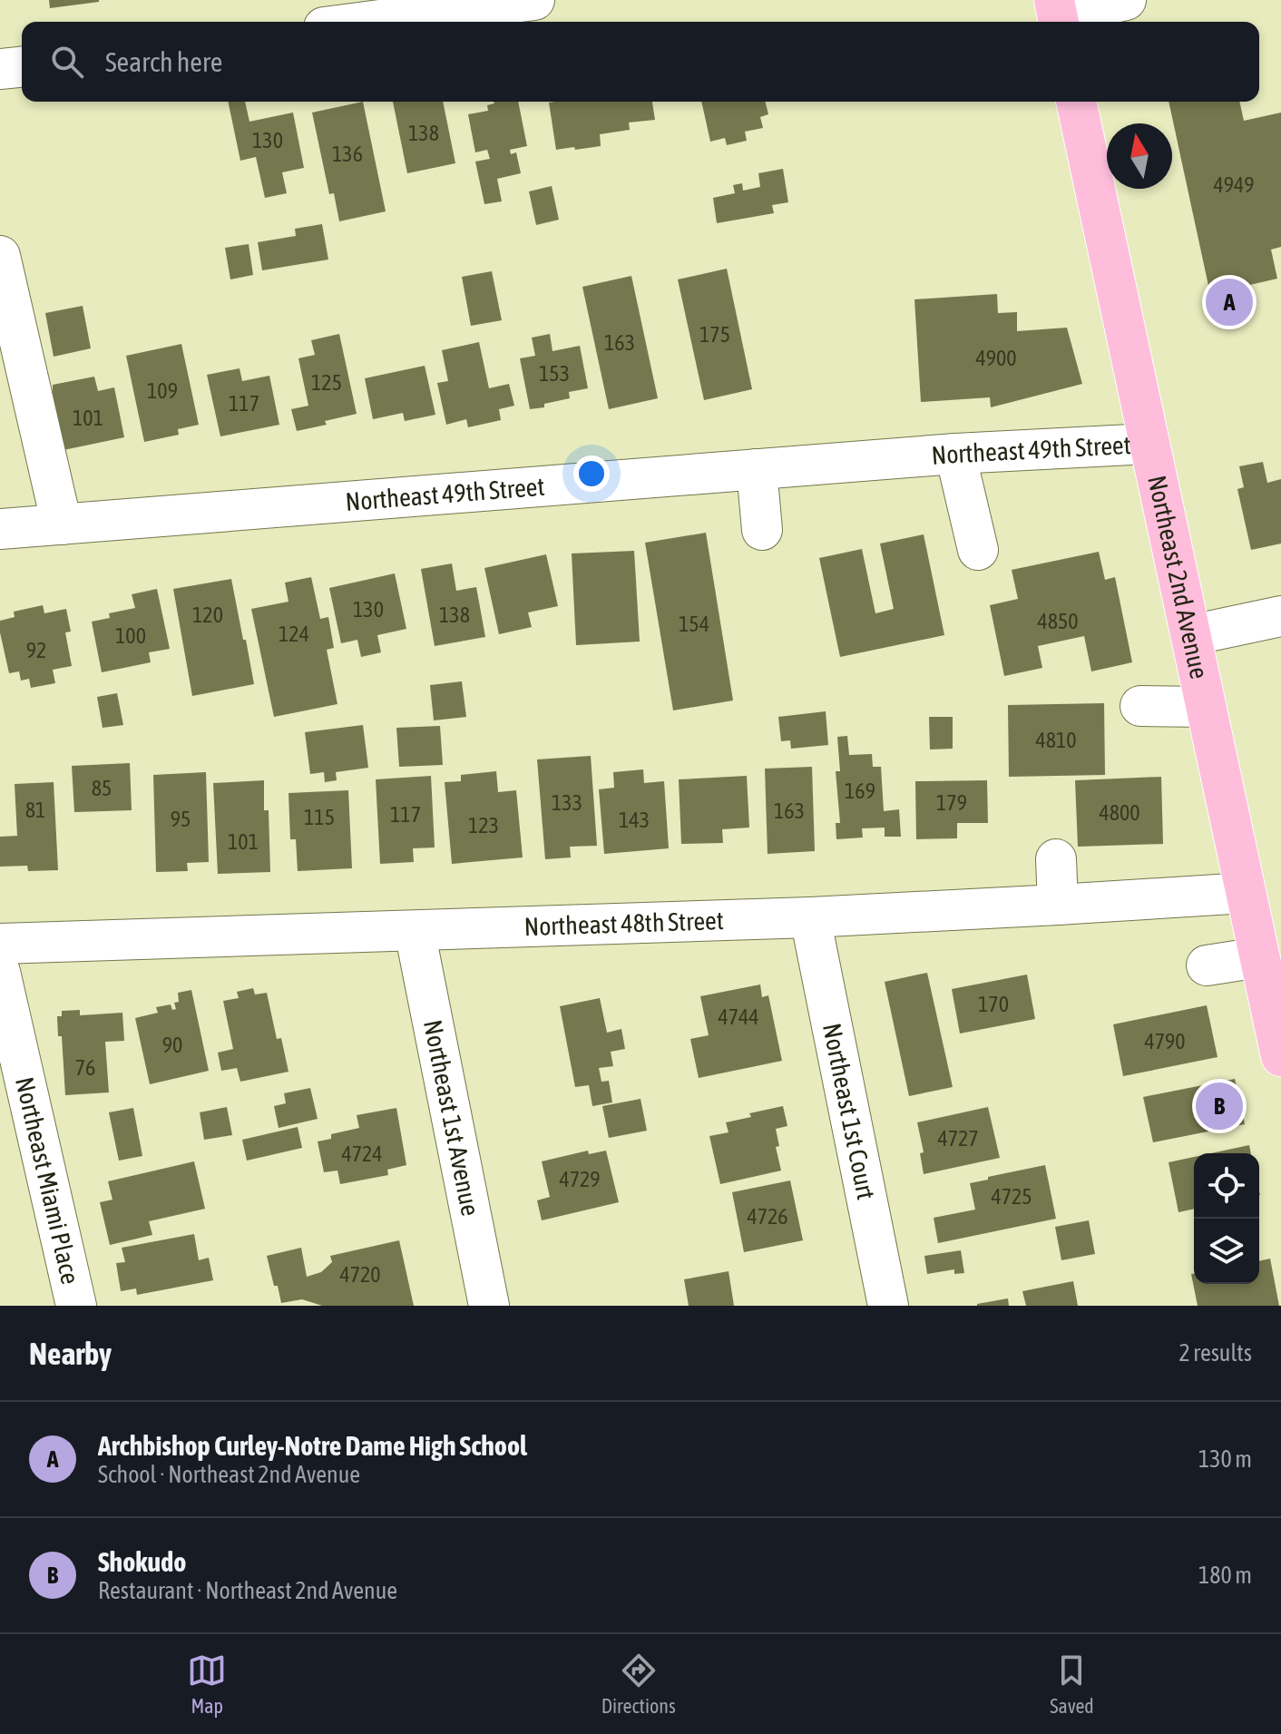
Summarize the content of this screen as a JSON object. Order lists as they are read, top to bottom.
{
  "streets": {
    "main road": ["Northeast 2nd Avenue"],
    "street": [
      "Northeast 49th Street",
      "Northeast 48th Street",
      "Northeast 1st Court",
      "Northeast 1st Avenue",
      "Northeast Miami Place"
    ]
  },
  "crossings": [
    ["Northeast 49th Street", "Northeast 2nd Avenue"],
    ["Northeast 2nd Avenue", "Northeast 48th Street"],
    ["Northeast 48th Street", "Northeast 1st Court"],
    ["Northeast 48th Street", "Northeast 1st Avenue"]
  ],
  "house_numbers": [
    "138",
    "130",
    "136",
    "4949",
    "175",
    "163",
    "4900",
    "153",
    "125",
    "109",
    "117",
    "101",
    "130",
    "120",
    "138",
    "4850",
    "154",
    "124",
    "100",
    "92",
    "4810",
    "85",
    "169",
    "133",
    "179",
    "81",
    "163",
    "4800",
    "117",
    "115",
    "95",
    "143",
    "123",
    "101",
    "170",
    "4744",
    "4790",
    "90",
    "76",
    "4727",
    "4724",
    "4729",
    "4725",
    "4726",
    "4720"
  ],
  "north": "top",
  "page": {
    "search": "Search here",
    "pins": ["A", "B"],
    "heading": ["Nearby", "2 results"],
    "list": [
      {
        "mark": "A",
        "name": "Archbishop Curley-Notre Dame High School",
        "note": "School · Northeast 2nd Avenue",
        "value": "130 m"
      },
      {
        "mark": "B",
        "name": "Shokudo",
        "note": "Restaurant · Northeast 2nd Avenue",
        "value": "180 m"
      }
    ],
    "nav": ["Map", "Directions", "Saved"]
  }
}
